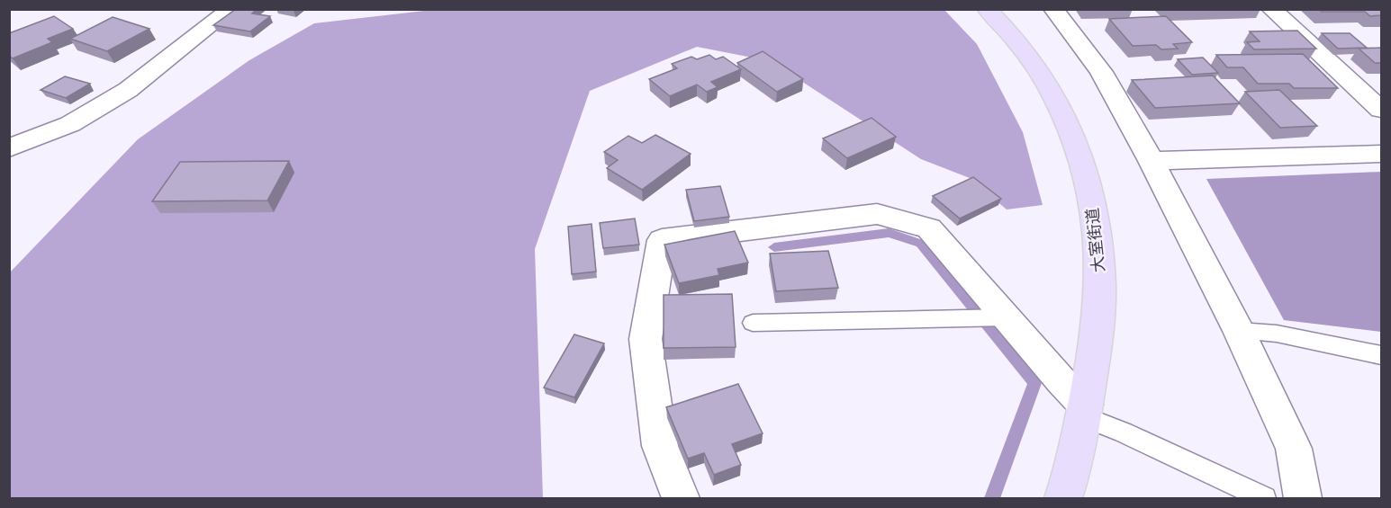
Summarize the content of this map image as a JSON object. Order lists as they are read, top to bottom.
{
  "streets": {
    "main road": ["大室街道"]
  }
}
